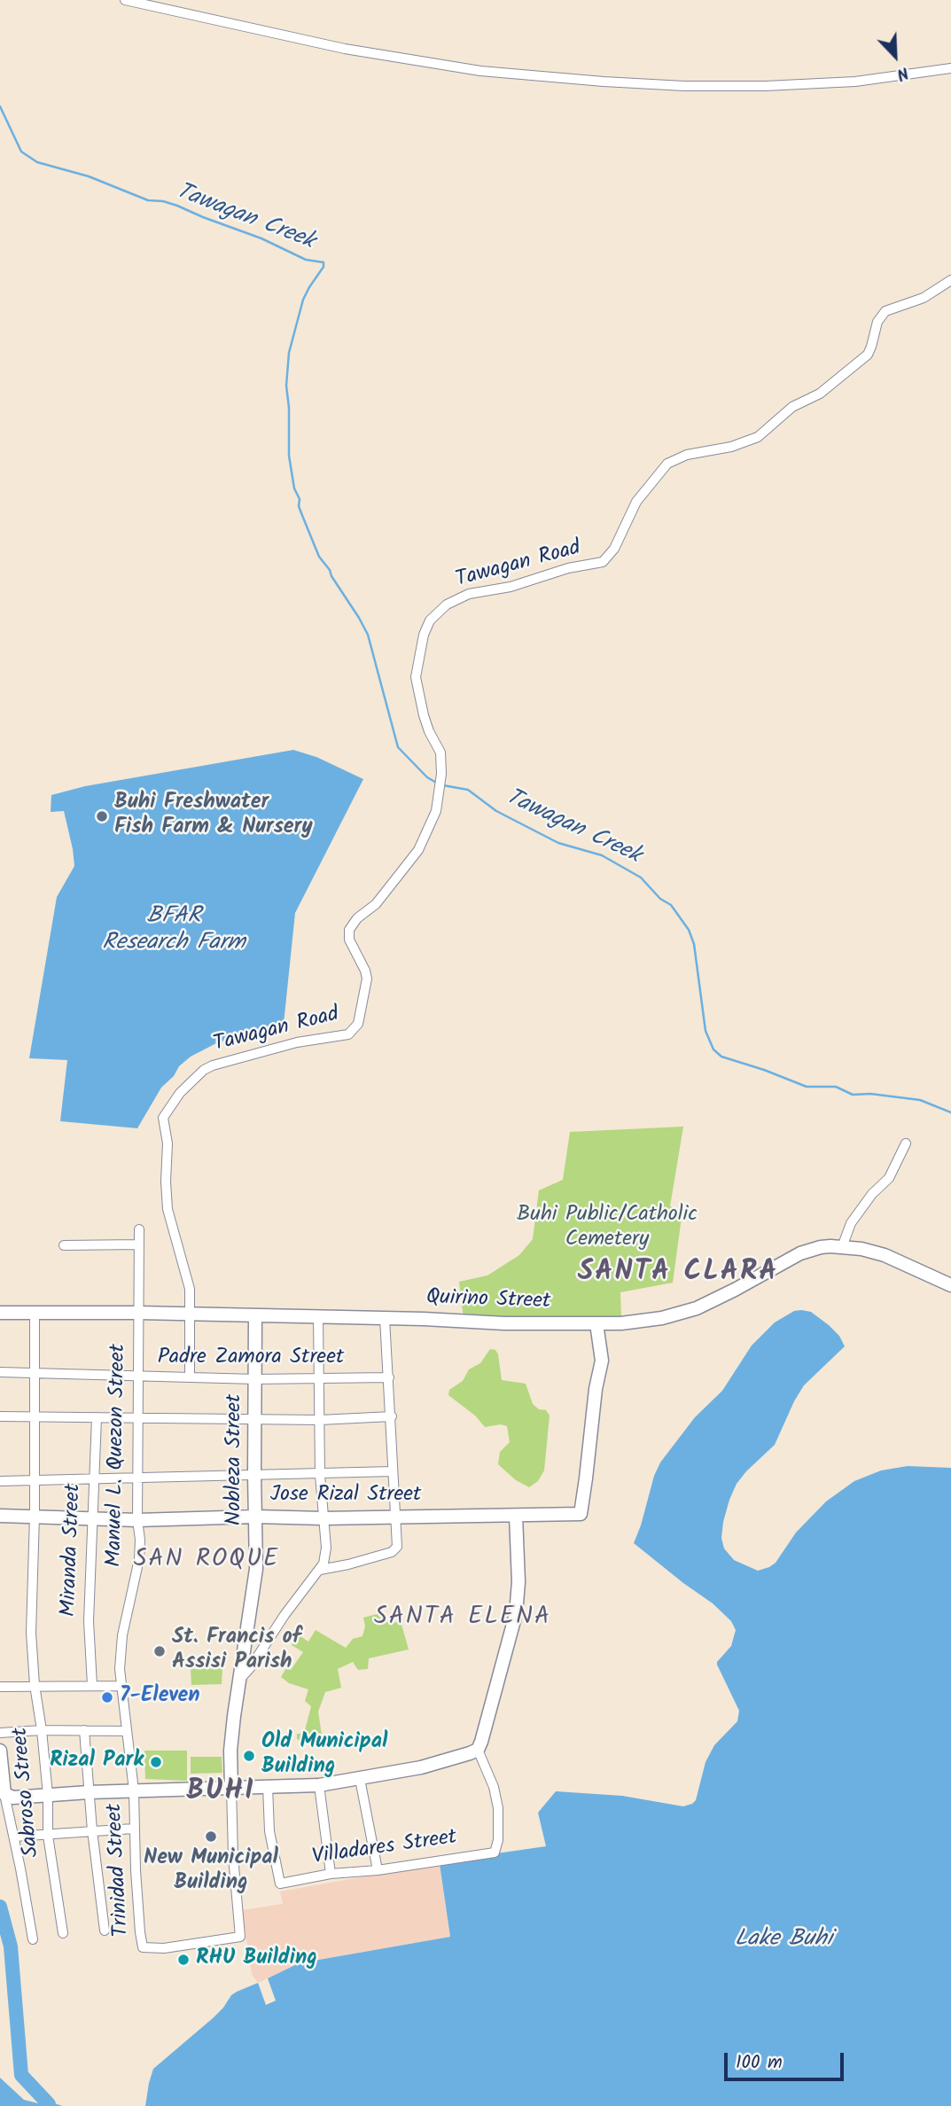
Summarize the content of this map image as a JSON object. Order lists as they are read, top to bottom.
{
  "streets": {
    "street": [
      "Tawagan Road",
      "Quirino Street",
      "Padre Zamora Street",
      "Manuel L. Quezon Street",
      "Nobleza Street",
      "Jose Rizal Street",
      "Miranda Street",
      "Sabroso Street",
      "Villadares Street",
      "Trinidad Street"
    ]
  },
  "crossings": [
    ["Tawagan Road", "Quirino Street"],
    ["Tawagan Road", "Padre Zamora Street"],
    ["Quirino Street", "Manuel L. Quezon Street"],
    ["Quirino Street", "Nobleza Street"],
    ["Quirino Street", "Jose Rizal Street"],
    ["Quirino Street", "Sabroso Street"],
    ["Padre Zamora Street", "Manuel L. Quezon Street"],
    ["Padre Zamora Street", "Nobleza Street"],
    ["Padre Zamora Street", "Sabroso Street"],
    ["Manuel L. Quezon Street", "Jose Rizal Street"],
    ["Manuel L. Quezon Street", "Trinidad Street"],
    ["Nobleza Street", "Jose Rizal Street"],
    ["Nobleza Street", "Trinidad Street"],
    ["Jose Rizal Street", "Miranda Street"],
    ["Jose Rizal Street", "Sabroso Street"]
  ],
  "districts": [
    "SANTA CLARA",
    "SAN ROQUE",
    "SANTA ELENA",
    "BUHI"
  ],
  "water": ["Tawagan Creek", "BFAR Research Farm", "Lake Buhi"],
  "parks": ["Buhi Public/Catholic Cemetery"],
  "places": [
    "Buhi Freshwater Fish Farm & Nursery",
    "St. Francis of Assisi Parish",
    "7-Eleven",
    "Old Municipal Building",
    "Rizal Park",
    "New Municipal Building",
    "RHU Building"
  ],
  "scale_bar": "100 m",
  "north": "bottom right"
}
